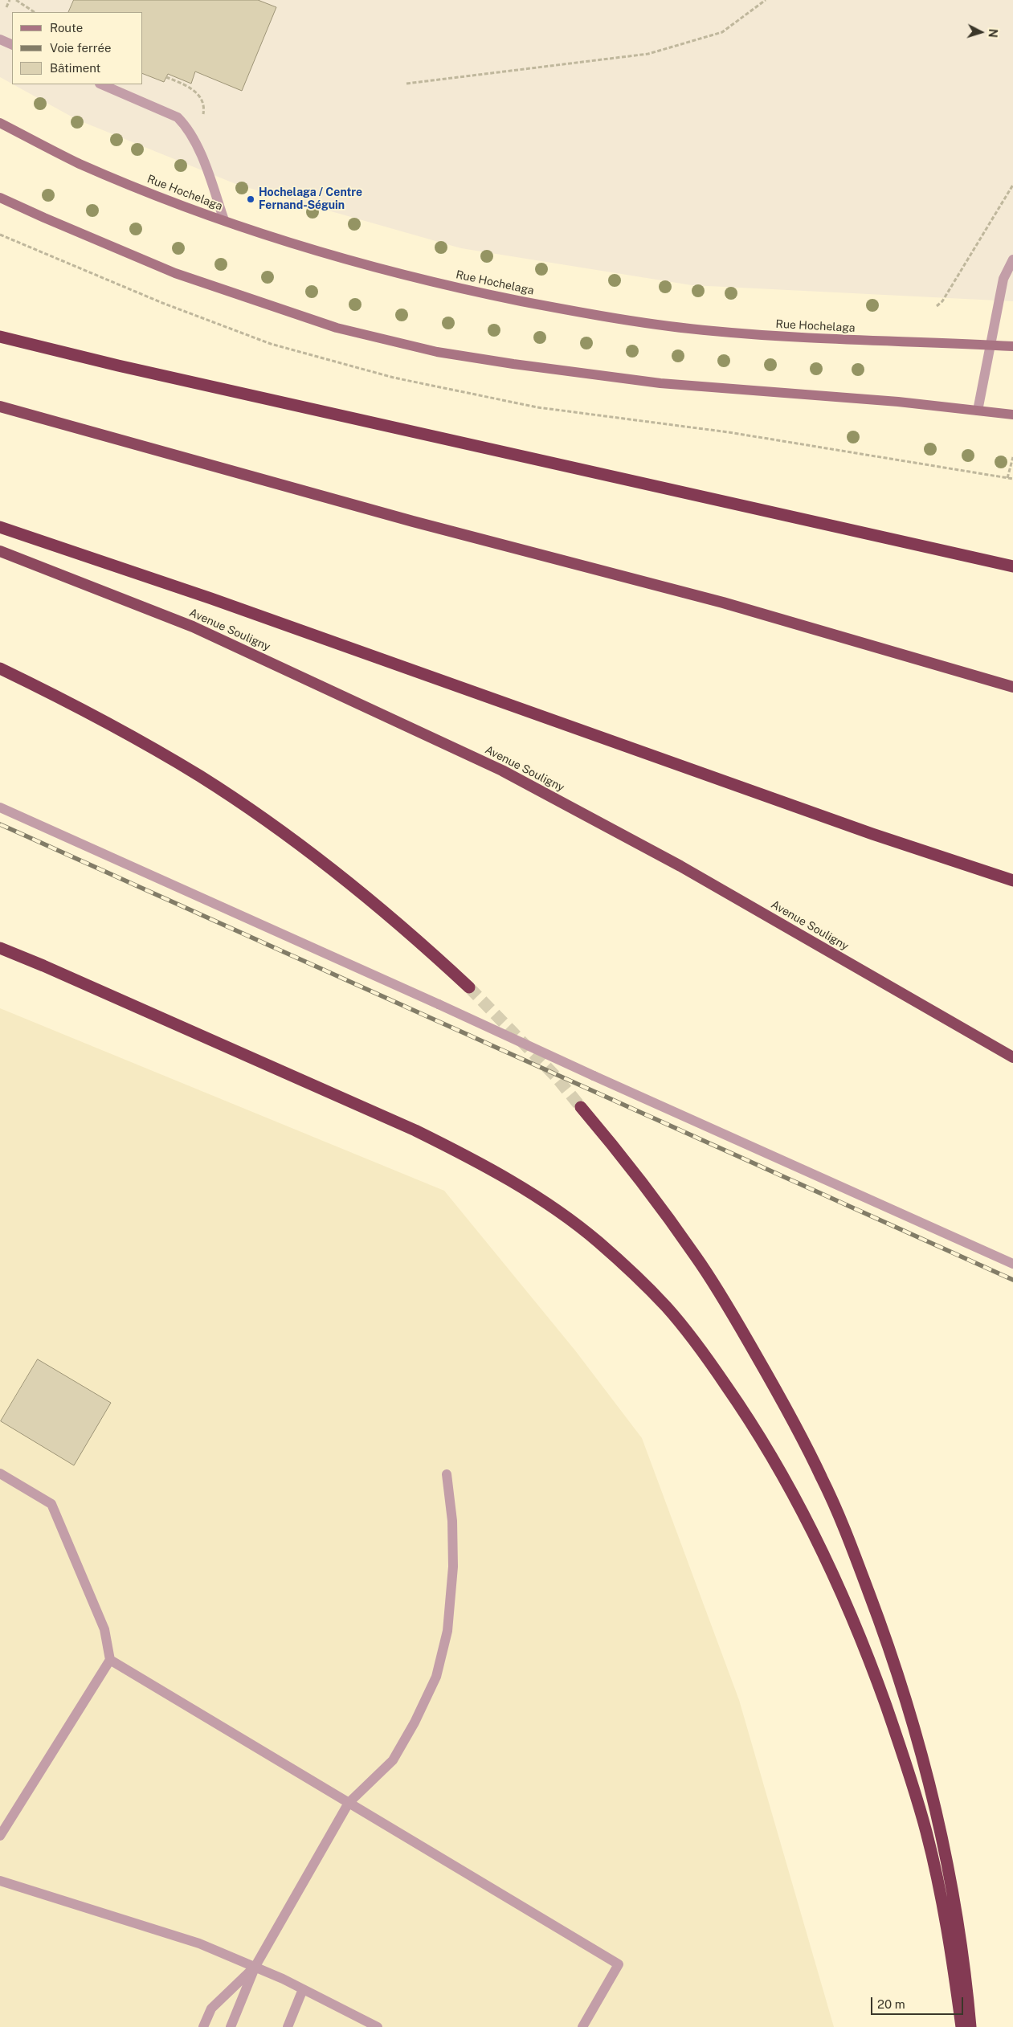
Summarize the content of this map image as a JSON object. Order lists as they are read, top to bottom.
{
  "streets": {
    "highway": ["Avenue Souligny"],
    "main road": ["Rue Hochelaga"]
  },
  "places": ["Hochelaga / Centre Fernand-Séguin"],
  "legend": ["Route", "Voie ferrée", "Bâtiment"],
  "scale_bar": "20 m",
  "north": "right"
}
